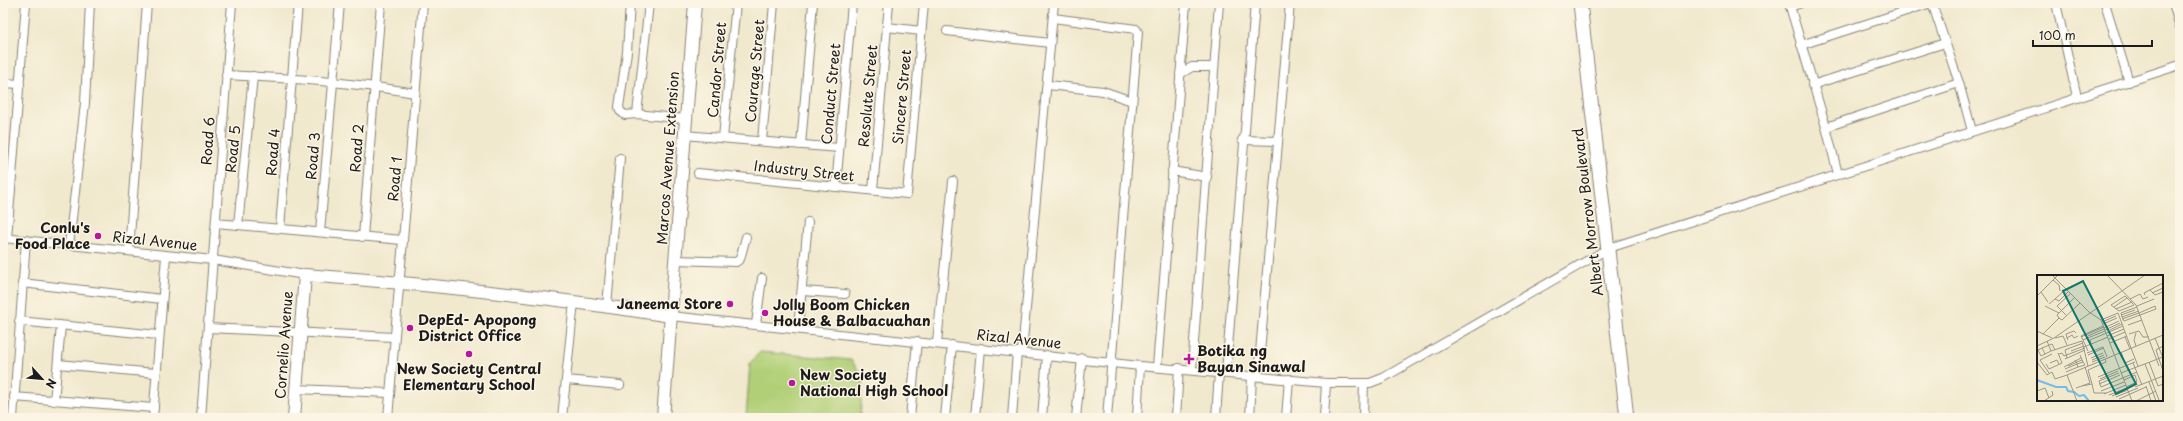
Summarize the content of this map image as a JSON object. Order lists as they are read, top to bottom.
{
  "streets": {
    "main road": ["Albert Morrow Boulevard"],
    "street": [
      "Candor Street",
      "Courage Street",
      "Conduct Street",
      "Resolute Street",
      "Sincere Street",
      "Road 6",
      "Road 2",
      "Road 5",
      "Road 4",
      "Road 3",
      "Marcos Avenue Extension",
      "Industry Street",
      "Road 1",
      "Rizal Avenue",
      "Cornelio Avenue"
    ]
  },
  "crossings": [
    ["Conduct Street", "Industry Street"],
    ["Resolute Street", "Industry Street"],
    ["Sincere Street", "Industry Street"],
    ["Road 6", "Rizal Avenue"],
    ["Marcos Avenue Extension", "Rizal Avenue"],
    ["Albert Morrow Boulevard", "Rizal Avenue"],
    ["Rizal Avenue", "Cornelio Avenue"]
  ],
  "places": {
    "other": [
      "Conlu's Food Place",
      "Janeema Store",
      "Jolly Boom Chicken House & Balbacuahan",
      "DepEd- Apopong District Office",
      "New Society Central Elementary School",
      "New Society National High School"
    ],
    "health": ["Botika ng Bayan Sinawal"]
  },
  "scale_bar": "100 m",
  "north": "bottom right"
}
